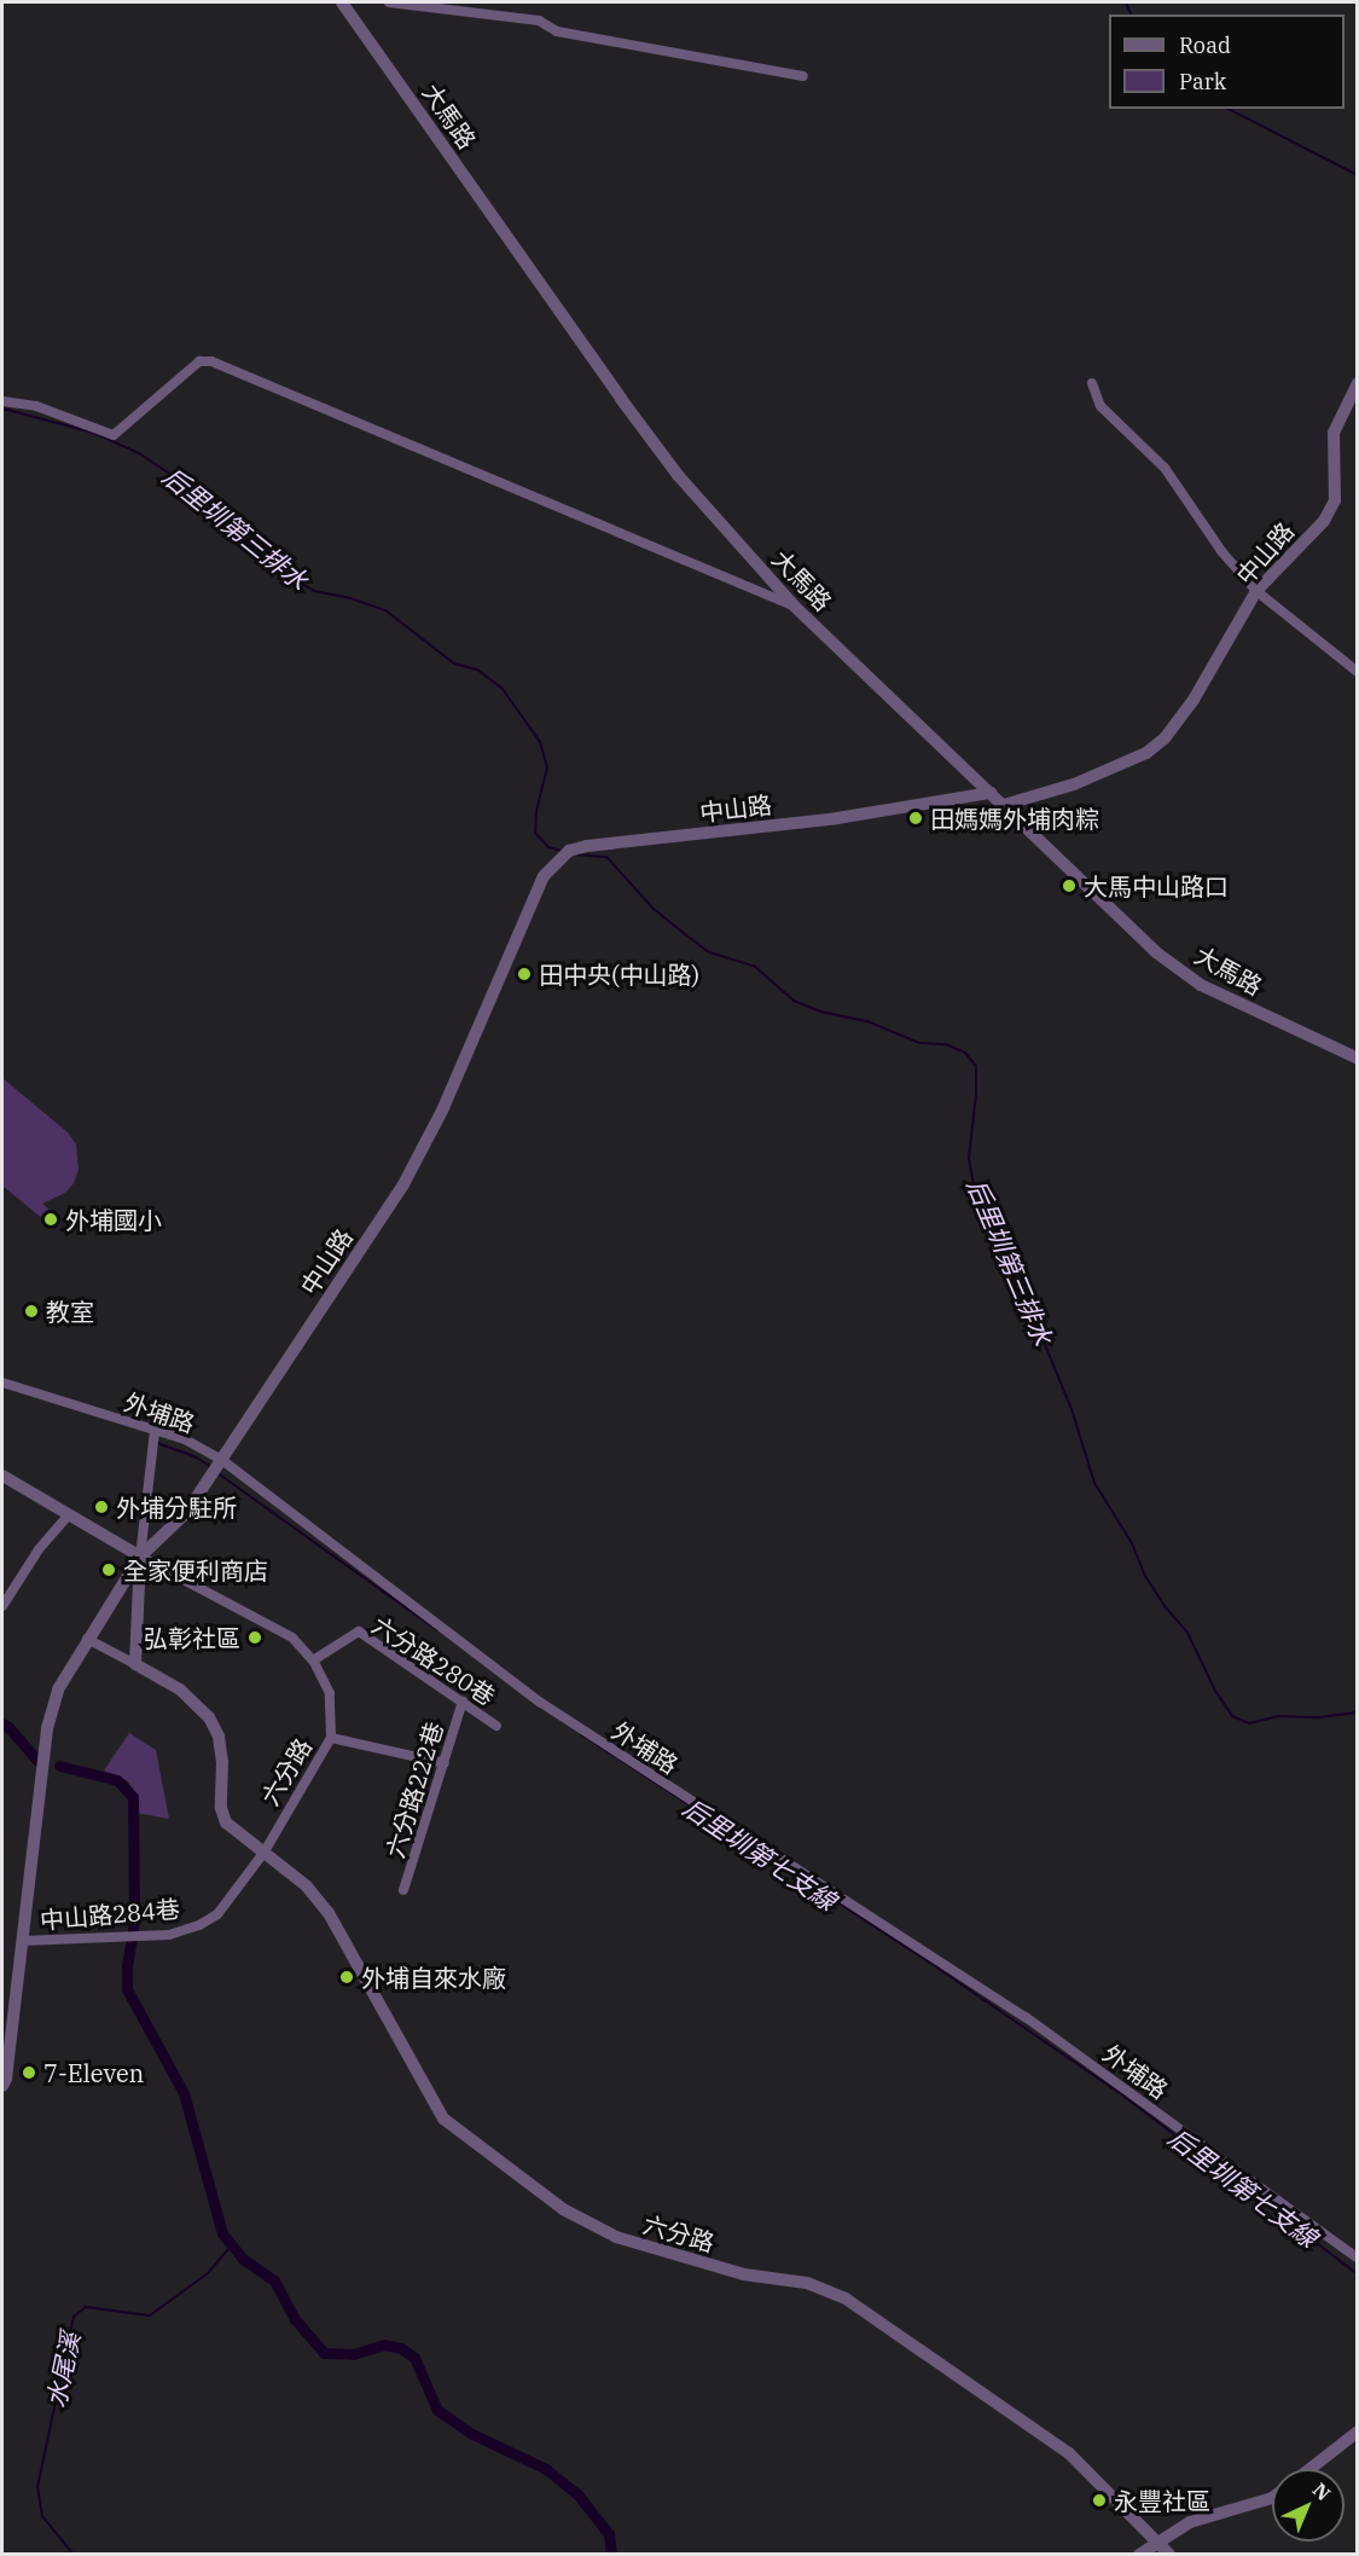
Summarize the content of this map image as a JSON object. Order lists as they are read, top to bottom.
{
  "streets": {
    "street": [
      "大馬路",
      "中山路",
      "外埔路",
      "六分路280巷",
      "六分路",
      "六分路222巷",
      "中山路284巷"
    ]
  },
  "crossings": [
    ["大馬路", "中山路"],
    ["中山路", "外埔路"],
    ["中山路", "中山路284巷"],
    ["六分路280巷", "六分路222巷"],
    ["六分路", "六分路222巷"],
    ["六分路", "中山路284巷"]
  ],
  "water": ["后里圳第三排水", "后里圳第七支線", "水尾溪"],
  "places": [
    "田媽媽外埔肉粽",
    "大馬中山路口",
    "田中央(中山路)",
    "外埔國小",
    "教室",
    "外埔分駐所",
    "全家便利商店",
    "弘彰社區",
    "外埔自來水廠",
    "7-Eleven",
    "永豐社區"
  ],
  "legend": ["Road", "Park"],
  "north": "top right"
}
